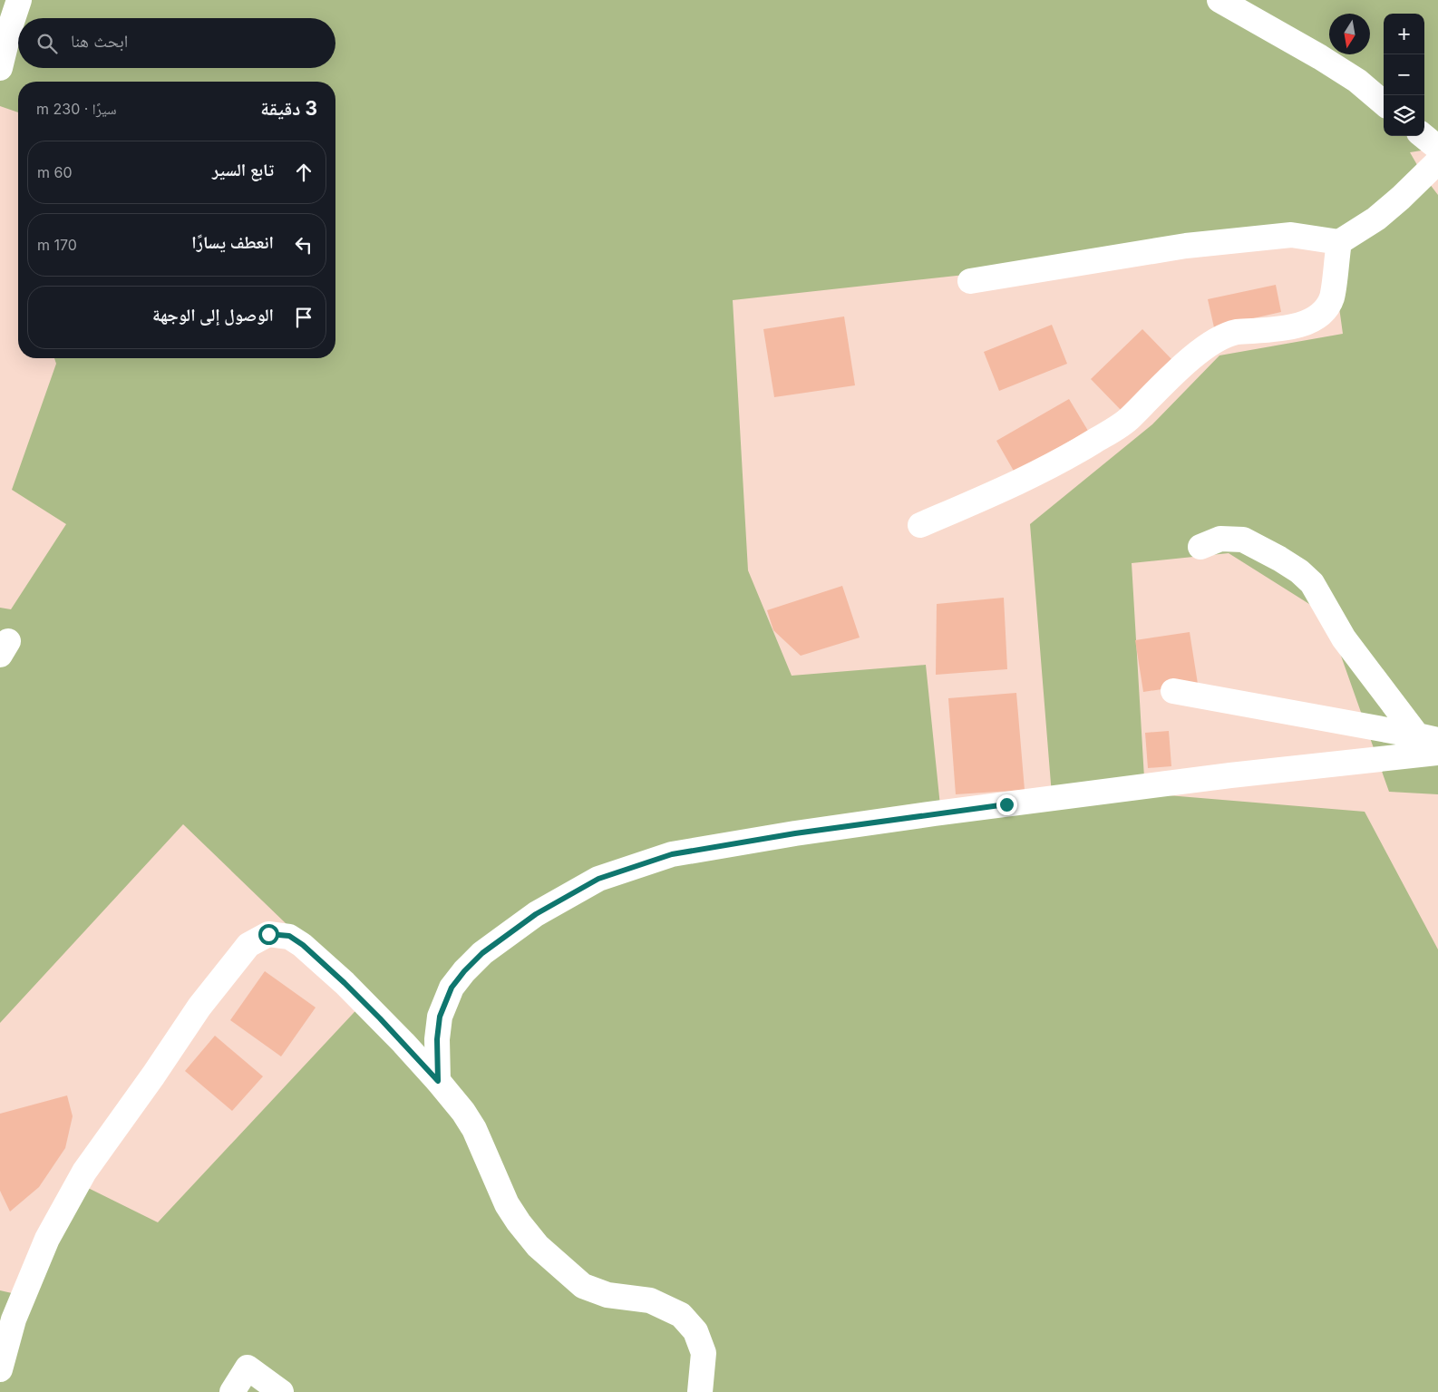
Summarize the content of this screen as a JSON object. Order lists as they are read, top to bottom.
{
  "north": "bottom",
  "page": {
    "map_buttons": ["+", "−"],
    "search": "ابحث هنا",
    "heading": ["3 دقيقة", "سيرًا · 230 m"],
    "list": [
      ["تابع السير", "60 m"],
      ["انعطف يسارًا", "170 m"],
      "الوصول إلى الوجهة"
    ]
  }
}
